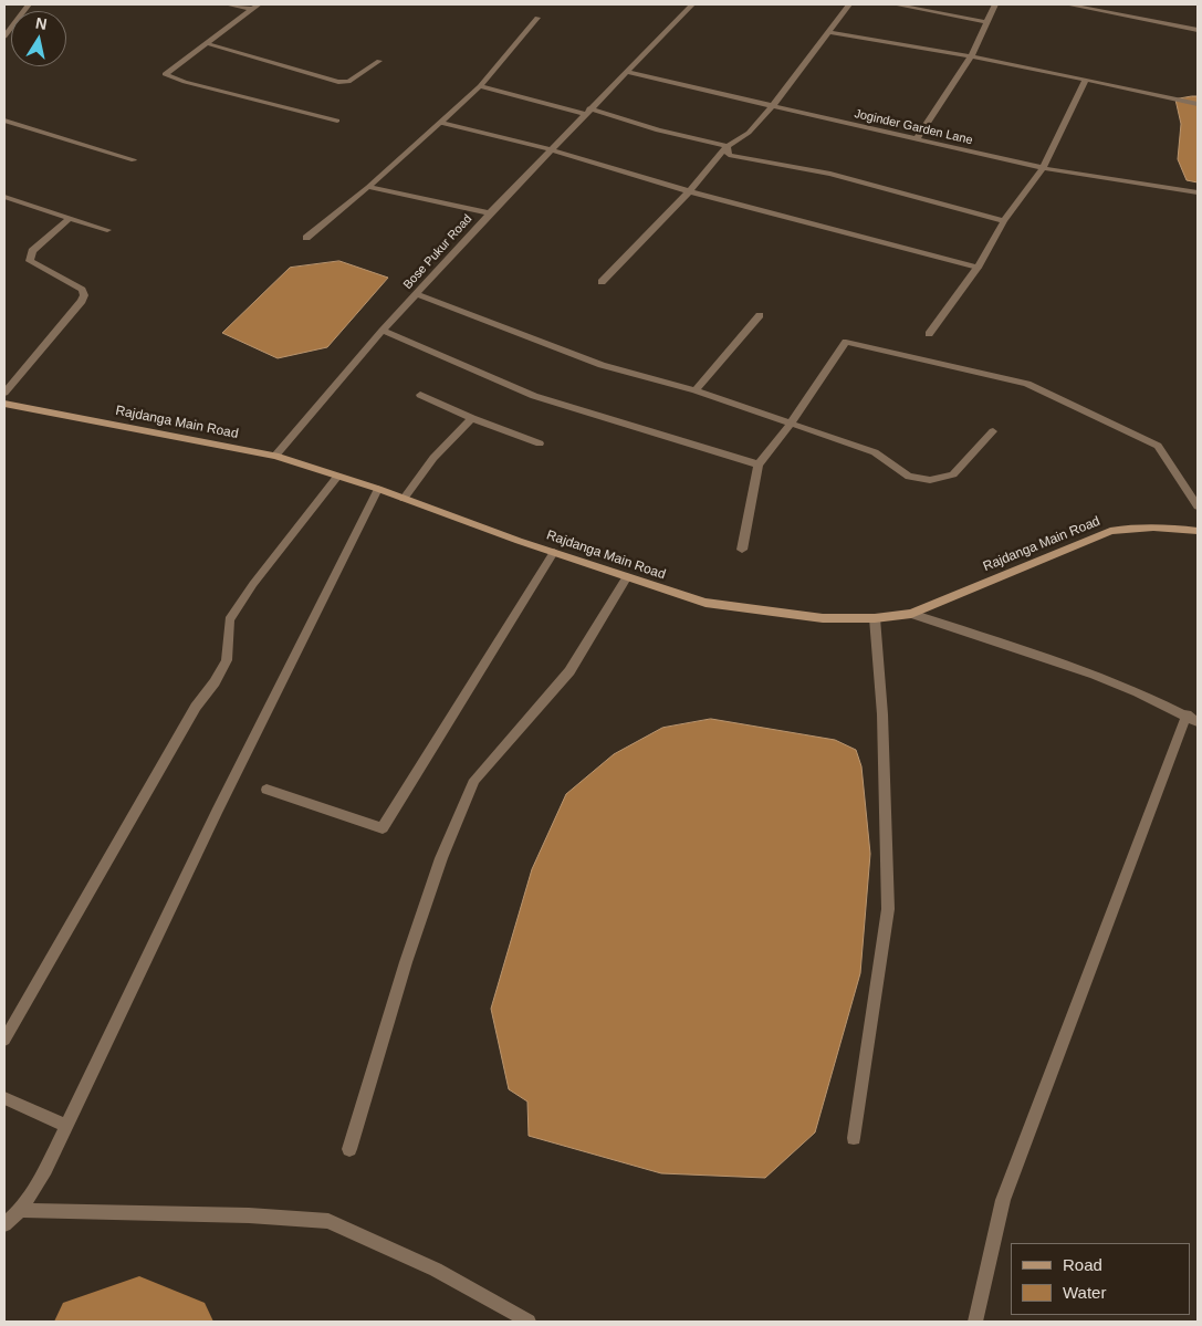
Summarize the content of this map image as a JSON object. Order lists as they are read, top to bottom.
{
  "streets": {
    "street": ["Joginder Garden Lane", "Bose Pukur Road", "Rajdanga Main Road"]
  },
  "crossings": [
    ["Joginder Garden Lane", "Bose Pukur Road"],
    ["Bose Pukur Road", "Rajdanga Main Road"]
  ],
  "legend": ["Road", "Water"],
  "north": "top"
}
